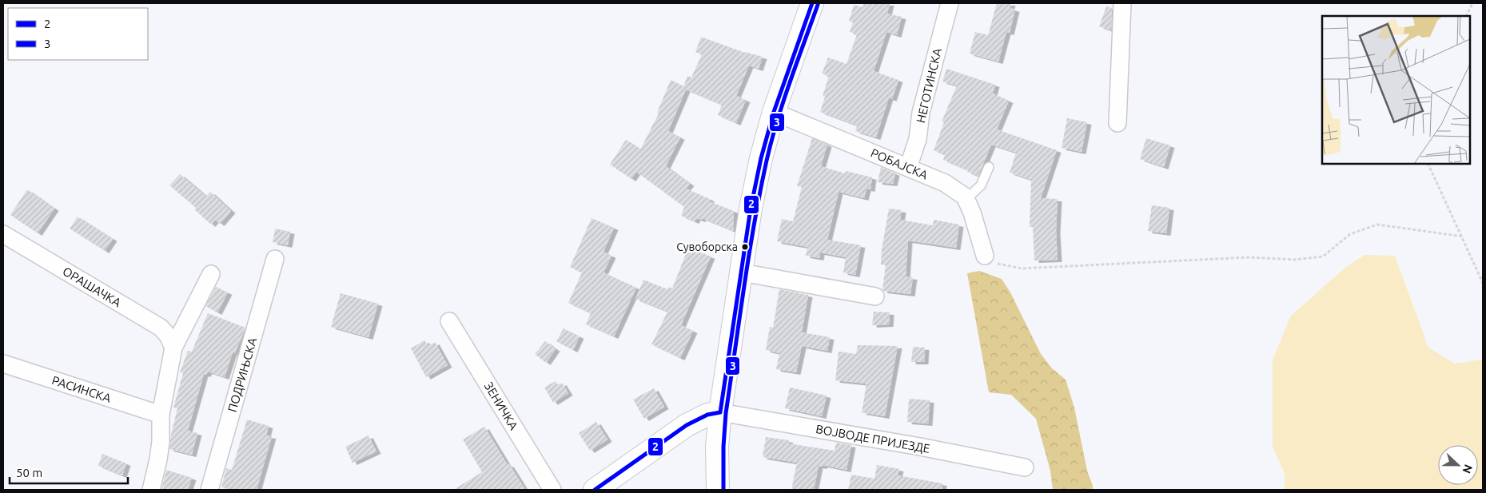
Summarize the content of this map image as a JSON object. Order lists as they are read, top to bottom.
{
  "streets": {
    "street": [
      "НЕГОТИНСКА",
      "РОБАЈСКА",
      "ОРАШАЧКА",
      "ПОДРИЊСКА",
      "РАСИНСКА",
      "ЗЕНИЧКА",
      "ВОЈВОДЕ ПРИЈЕЗДЕ"
    ]
  },
  "crossings": [
    ["НЕГОТИНСКА", "РОБАЈСКА"]
  ],
  "places": ["Сувоборска"],
  "lines": ["transit line 2", "transit line 3"],
  "legend": ["2", "3"],
  "scale_bar": "50 m",
  "north": "right"
}
